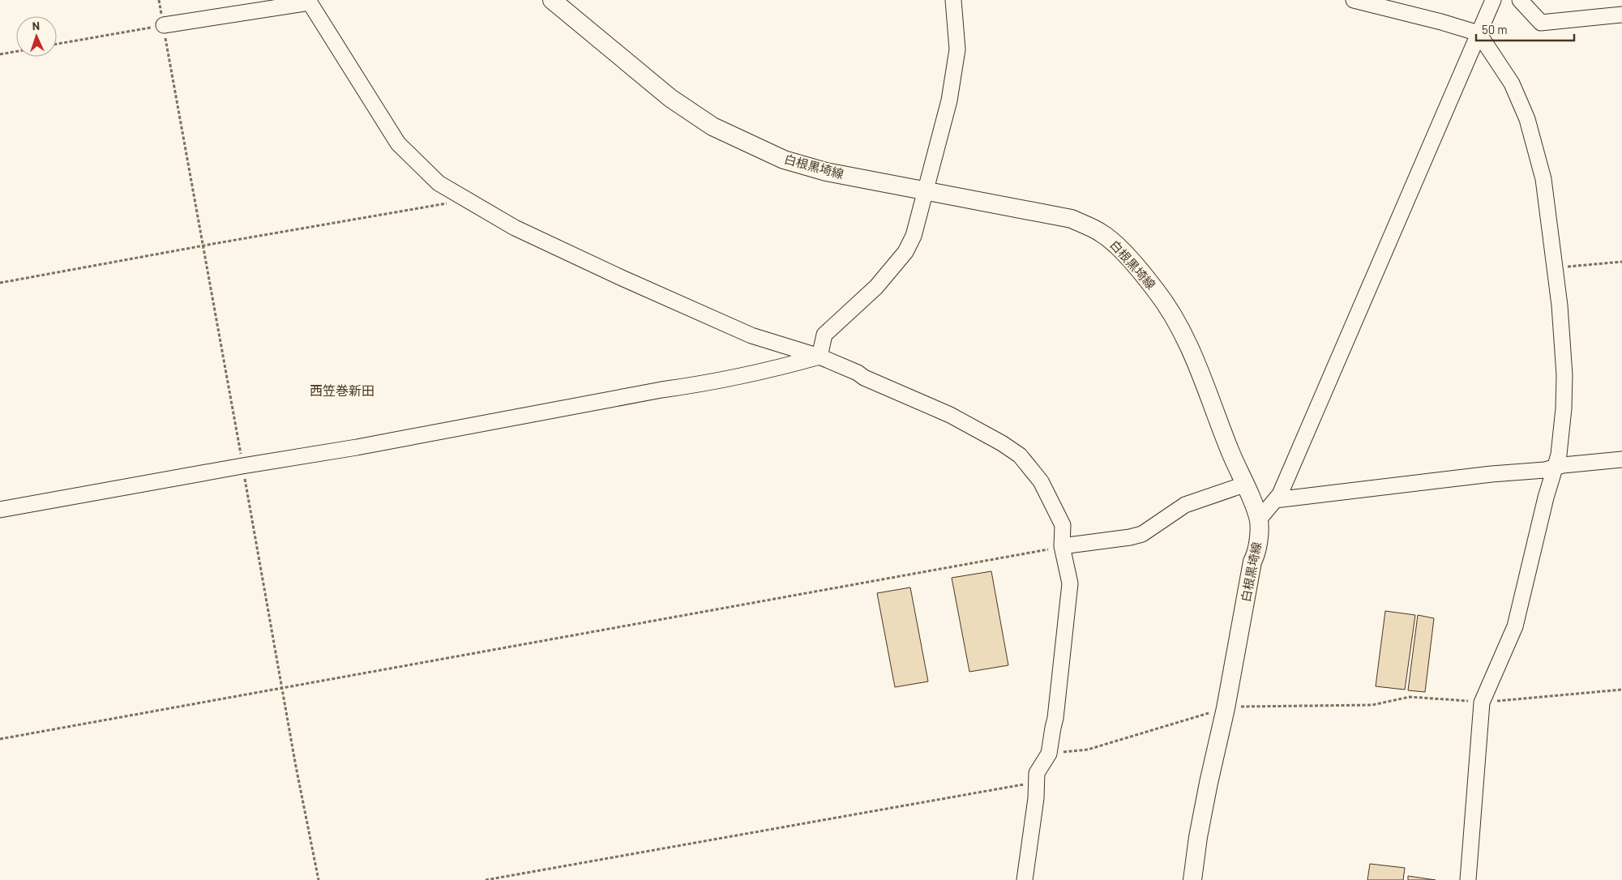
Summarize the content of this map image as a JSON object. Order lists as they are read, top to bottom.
{
  "streets": {
    "main road": ["白根黒埼線"]
  },
  "districts": ["西笠巻新田"],
  "scale_bar": "50 m",
  "north": "top"
}
